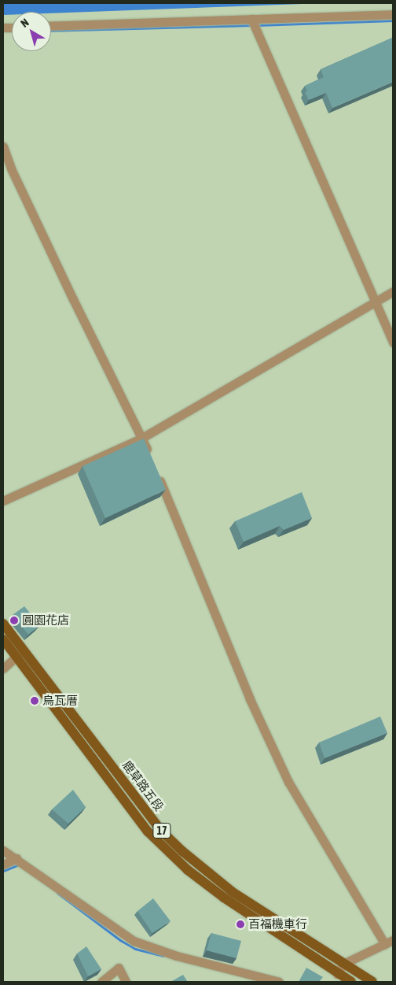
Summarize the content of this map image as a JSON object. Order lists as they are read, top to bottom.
{
  "streets": {
    "main road": ["鹿草路五段", "17"]
  },
  "places": ["圓園花店", "烏瓦厝", "百福機車行"],
  "north": "top left"
}
